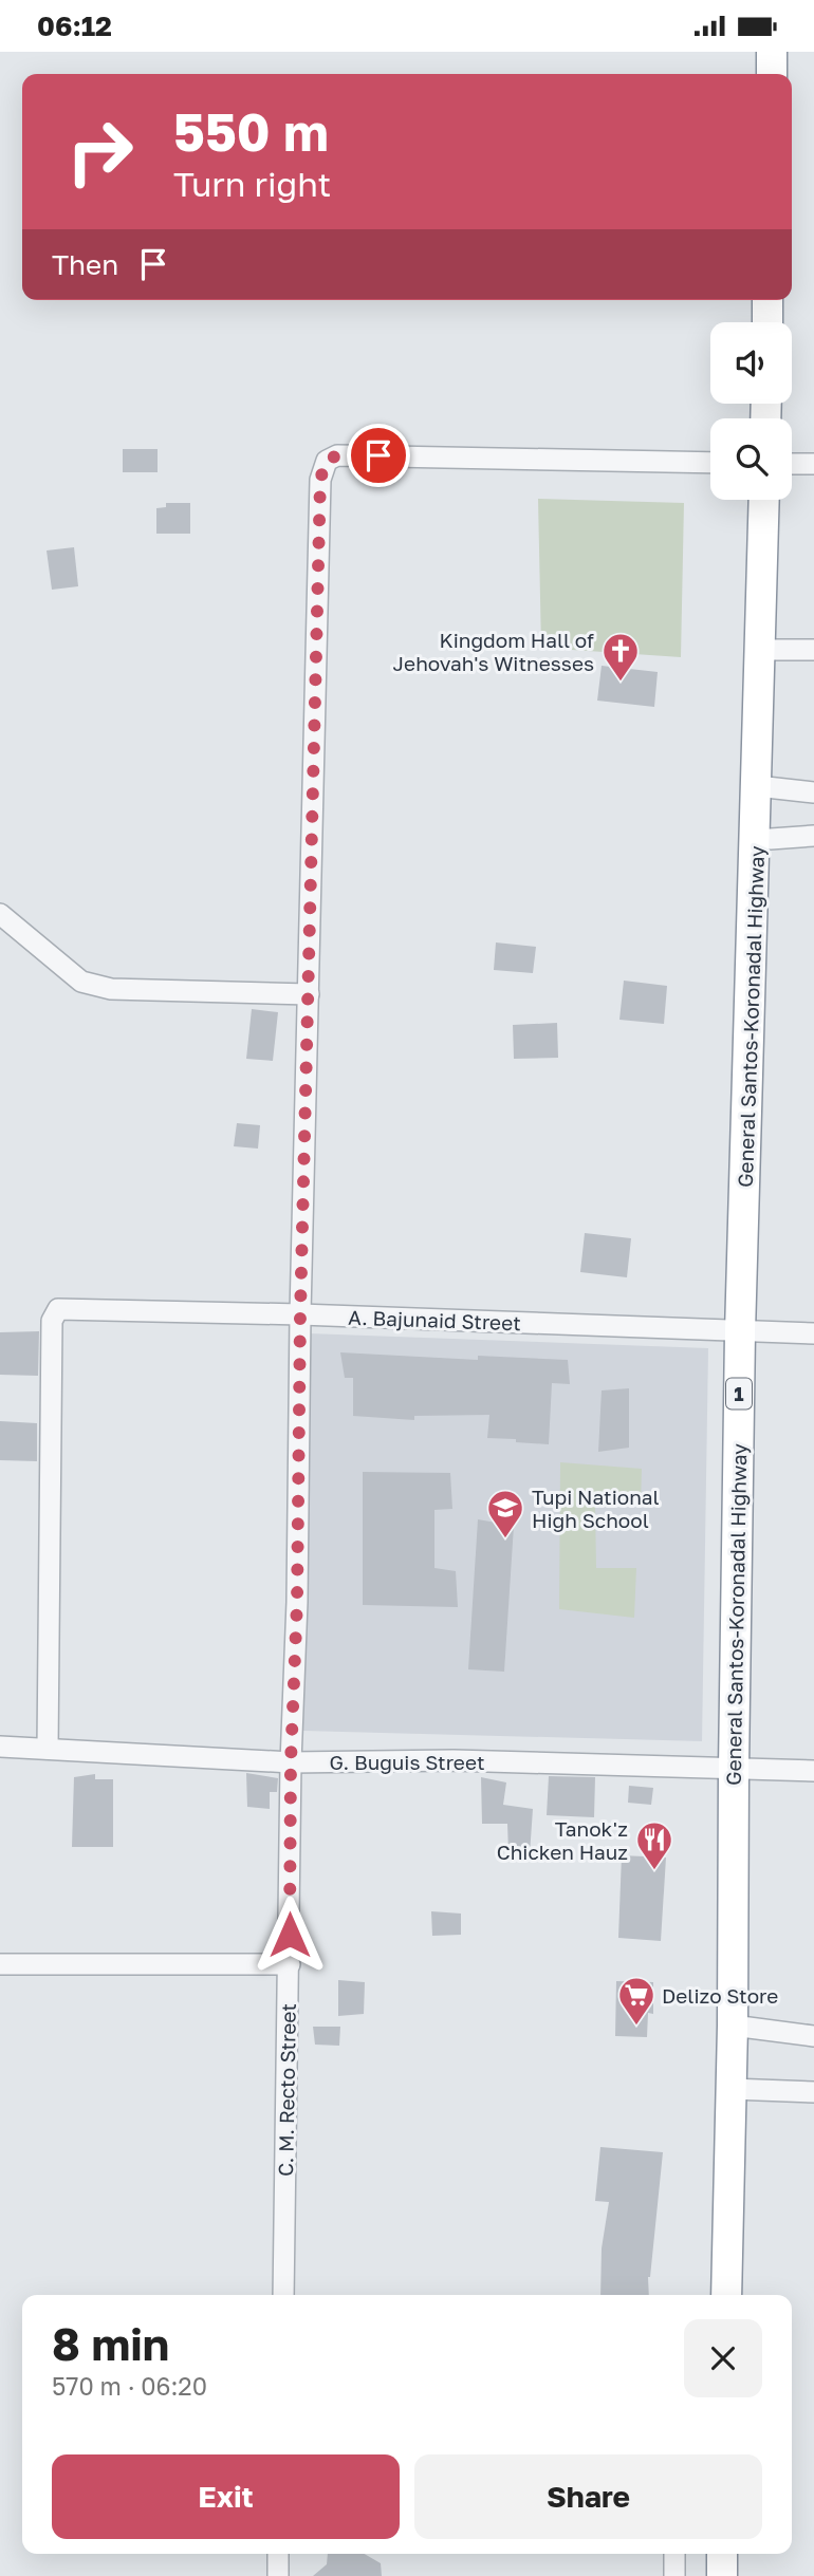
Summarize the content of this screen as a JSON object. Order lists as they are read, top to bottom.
{
  "streets": {
    "highway": ["General Santos-Koronadal Highway", "1"],
    "street": ["A. Bajunaid Street", "G. Buguis Street", "C. M. Recto Street"]
  },
  "crossings": [
    ["General Santos-Koronadal Highway", "A. Bajunaid Street"],
    ["General Santos-Koronadal Highway", "G. Buguis Street"],
    ["A. Bajunaid Street", "G. Buguis Street"],
    ["A. Bajunaid Street", "C. M. Recto Street"],
    ["G. Buguis Street", "C. M. Recto Street"]
  ],
  "places": {
    "church": ["Kingdom Hall of Jehovah's Witnesses"],
    "school or university": ["Tupi National High School"],
    "restaurant": ["Tanok'z Chicken Hauz"],
    "supermarket": ["Delizo Store"]
  },
  "page": {
    "status": "06:12",
    "turn": ["550 m", "Turn right"],
    "then": "Then",
    "heading": ["8 min", "570 m · 06:20"],
    "buttons": ["Exit", "Share"]
  }
}
